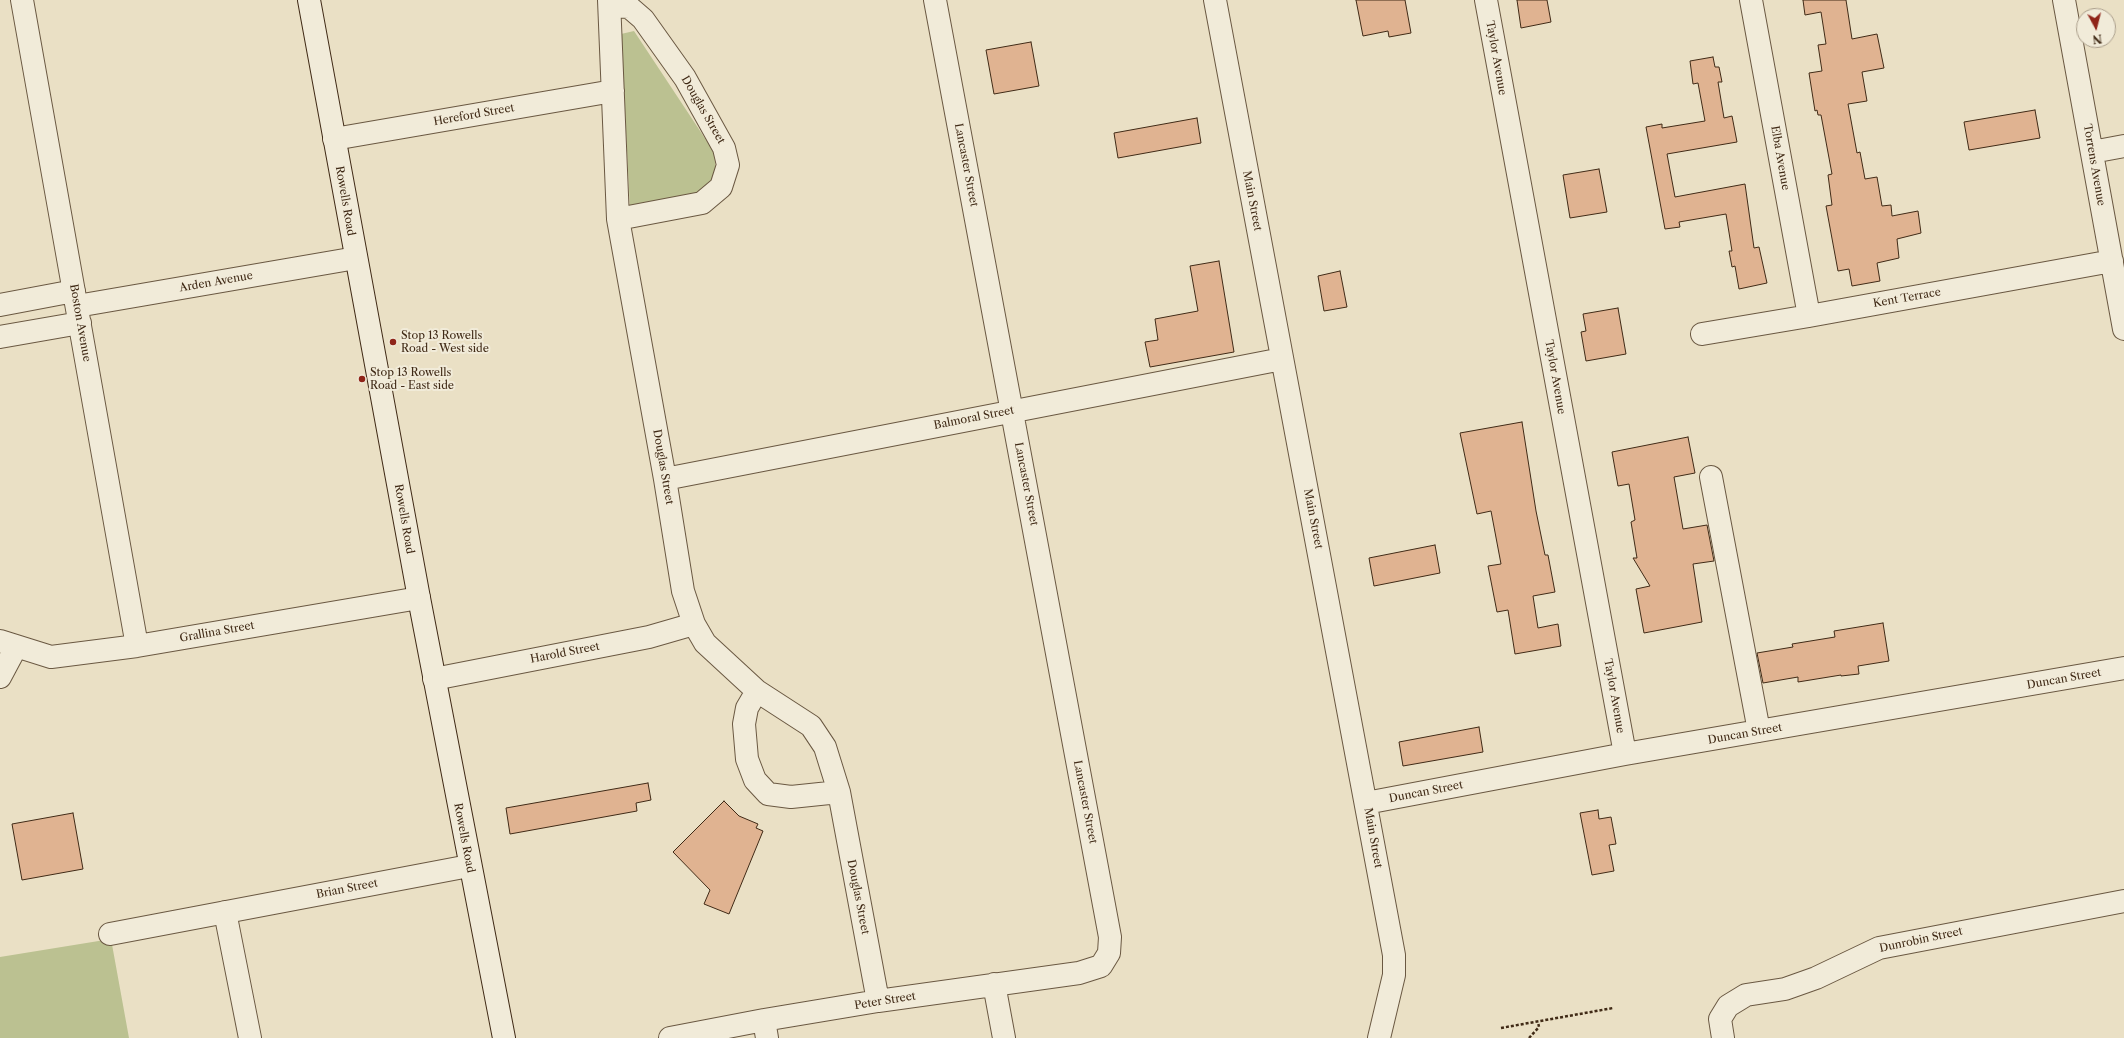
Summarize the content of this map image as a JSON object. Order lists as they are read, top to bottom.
{
  "streets": {
    "street": [
      "Taylor Avenue",
      "Douglas Street",
      "Hereford Street",
      "Elba Avenue",
      "Lancaster Street",
      "Torrens Avenue",
      "Rowells Road",
      "Main Street",
      "Arden Avenue",
      "Kent Terrace",
      "Boston Avenue",
      "Balmoral Street",
      "Grallina Street",
      "Harold Street",
      "Duncan Street",
      "Brian Street",
      "Dunrobin Street",
      "Peter Street"
    ]
  },
  "crossings": [
    ["Taylor Avenue", "Duncan Street"],
    ["Douglas Street", "Hereford Street"],
    ["Douglas Street", "Balmoral Street"],
    ["Douglas Street", "Harold Street"],
    ["Douglas Street", "Peter Street"],
    ["Hereford Street", "Rowells Road"],
    ["Elba Avenue", "Kent Terrace"],
    ["Lancaster Street", "Balmoral Street"],
    ["Lancaster Street", "Peter Street"],
    ["Torrens Avenue", "Kent Terrace"],
    ["Rowells Road", "Arden Avenue"],
    ["Rowells Road", "Grallina Street"],
    ["Rowells Road", "Harold Street"],
    ["Rowells Road", "Brian Street"],
    ["Main Street", "Balmoral Street"],
    ["Main Street", "Duncan Street"],
    ["Arden Avenue", "Boston Avenue"],
    ["Boston Avenue", "Grallina Street"]
  ],
  "places": ["Stop 13 Rowells Road - West side", "Stop 13 Rowells Road - East side"],
  "north": "bottom"
}
